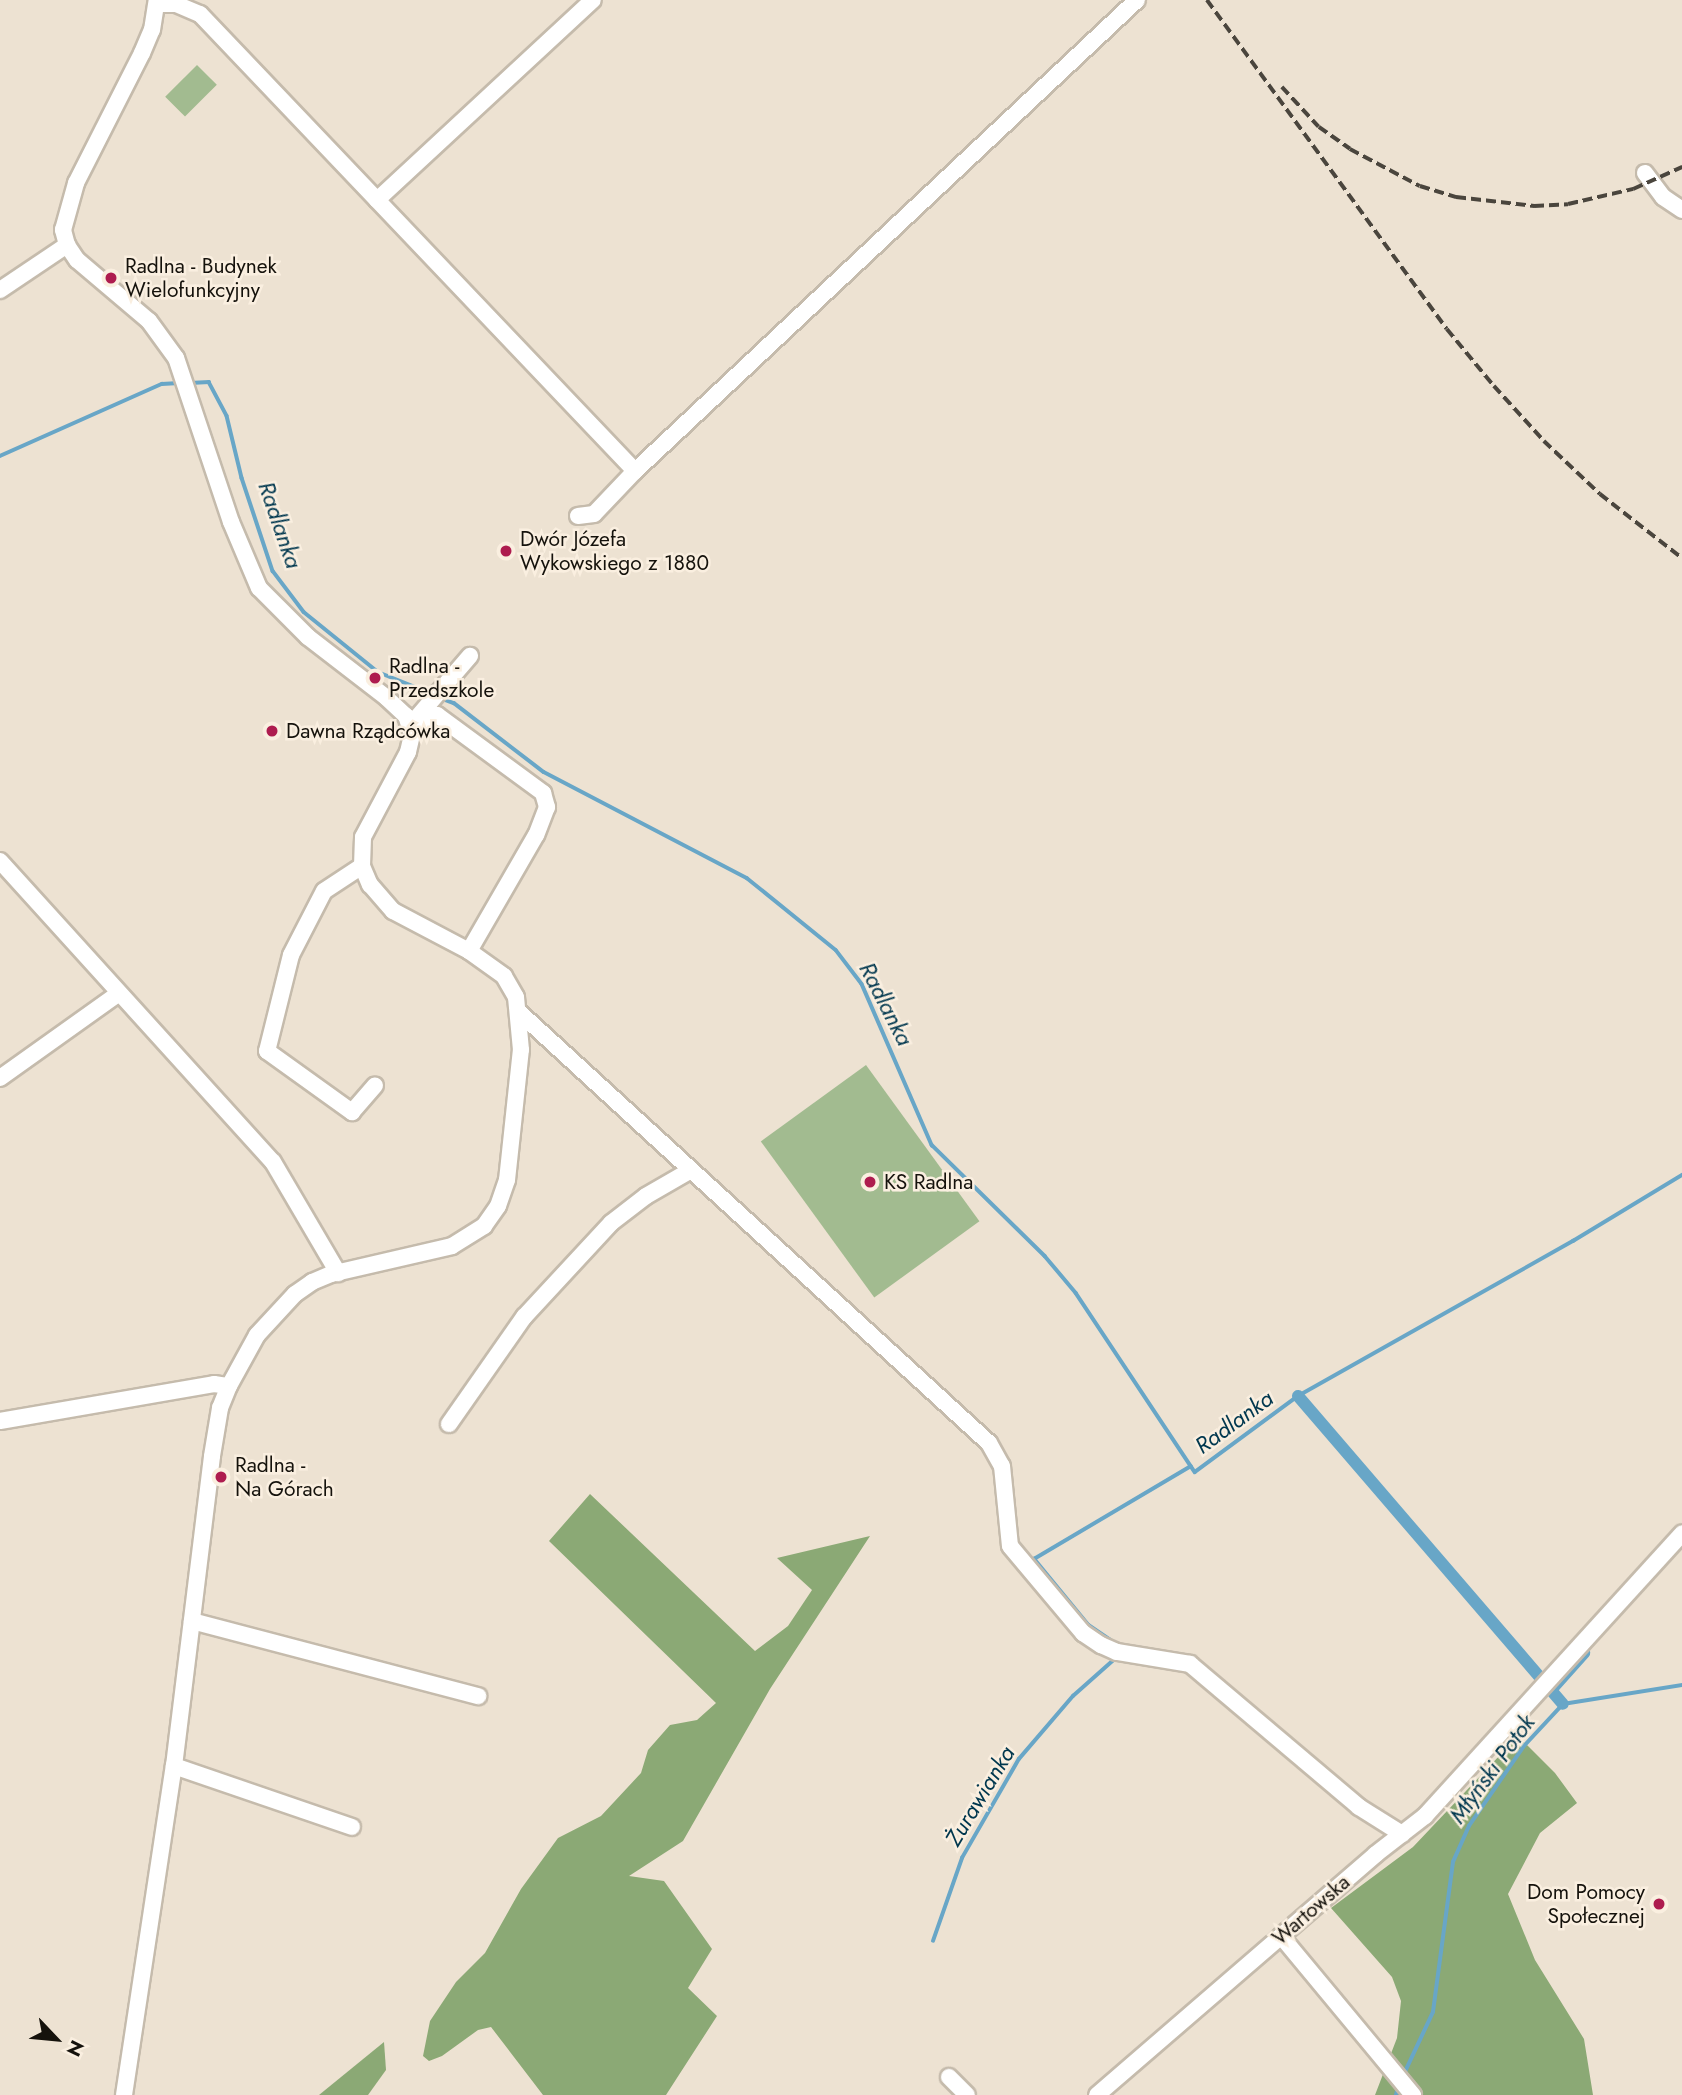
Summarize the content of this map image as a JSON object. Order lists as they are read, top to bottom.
{
  "streets": {
    "street": ["Wartowska"]
  },
  "water": ["Radlanka", "Młyński Potok", "Żurawianka"],
  "places": [
    "Radlna - Budynek Wielofunkcyjny",
    "Dwór Józefa Wykowskiego z 1880",
    "Radlna - Przedszkole",
    "Dawna Rządcówka",
    "KS Radlna",
    "Radlna - Na Górach",
    "Dom Pomocy Społecznej"
  ],
  "north": "bottom right"
}
